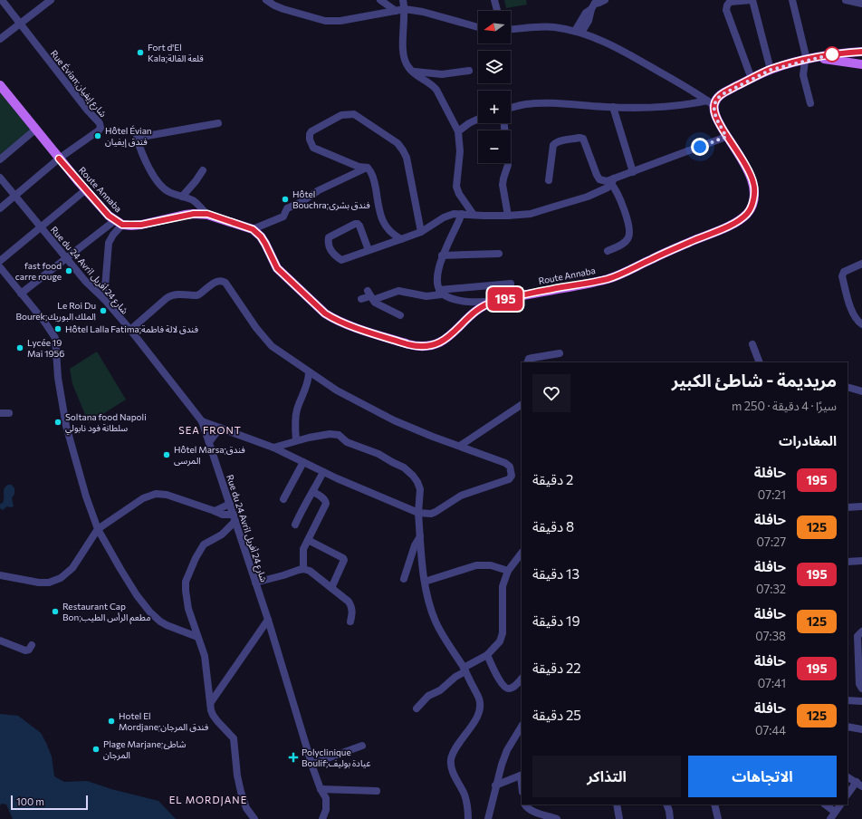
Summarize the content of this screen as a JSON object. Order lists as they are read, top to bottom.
{
  "streets": {
    "main road": ["Route Annaba"],
    "street": ["Rue Évian;شارع إيفيان", "Rue du 24 Avril شارع 24 أفريل"]
  },
  "crossings": [
    ["Rue Évian;شارع إيفيان", "Route Annaba"],
    ["Rue Évian;شارع إيفيان", "Rue du 24 Avril شارع 24 أفريل"]
  ],
  "districts": ["SEA FRONT", "EL MORDJANE"],
  "places": {
    "other": [
      "Fort d'El Kala;قلعة القالة",
      "Hôtel Évian فندق إيفيان",
      "Hôtel Bouchra;فندق بشرى",
      "fast food carre rouge",
      "Le Roi Du Bourek;الملك البوريك",
      "Hôtel Lalla Fatima;فندق لالة فاطمة",
      "Lycée 19 Mai 1956",
      "Soltana food Napoli سلطانة فود نابولي",
      "Hôtel Marsa;فندق المرسى",
      "Restaurant Cap Bon;مطعم الرأس الطيب",
      "Hotel El Mordjane;فندق المرجان",
      "Plage Marjane;شاطئ المرجان"
    ],
    "health": ["Polyclinique Boulif;عيادة بوليف"]
  },
  "lines": ["bus line 195"],
  "scale_bar": "100 m",
  "north": "left",
  "page": {
    "on_map": "195",
    "map_buttons": ["+", "−"],
    "heading": [
      ["مريديمة - شاطئ الكبير", "سيرًا · 4 دقيقة · 250 m"],
      "المغادرات"
    ],
    "list": [
      {
        "mark": "195",
        "name": "حافلة",
        "note": "07:21",
        "value": "2 دقيقة"
      },
      {
        "mark": "125",
        "name": "حافلة",
        "note": "07:27",
        "value": "8 دقيقة"
      },
      {
        "mark": "195",
        "name": "حافلة",
        "note": "07:32",
        "value": "13 دقيقة"
      },
      {
        "mark": "125",
        "name": "حافلة",
        "note": "07:38",
        "value": "19 دقيقة"
      },
      {
        "mark": "195",
        "name": "حافلة",
        "note": "07:41",
        "value": "22 دقيقة"
      },
      {
        "mark": "125",
        "name": "حافلة",
        "note": "07:44",
        "value": "25 دقيقة"
      }
    ],
    "buttons": ["الاتجاهات", "التذاكر"],
    "scale": "100 m"
  }
}
